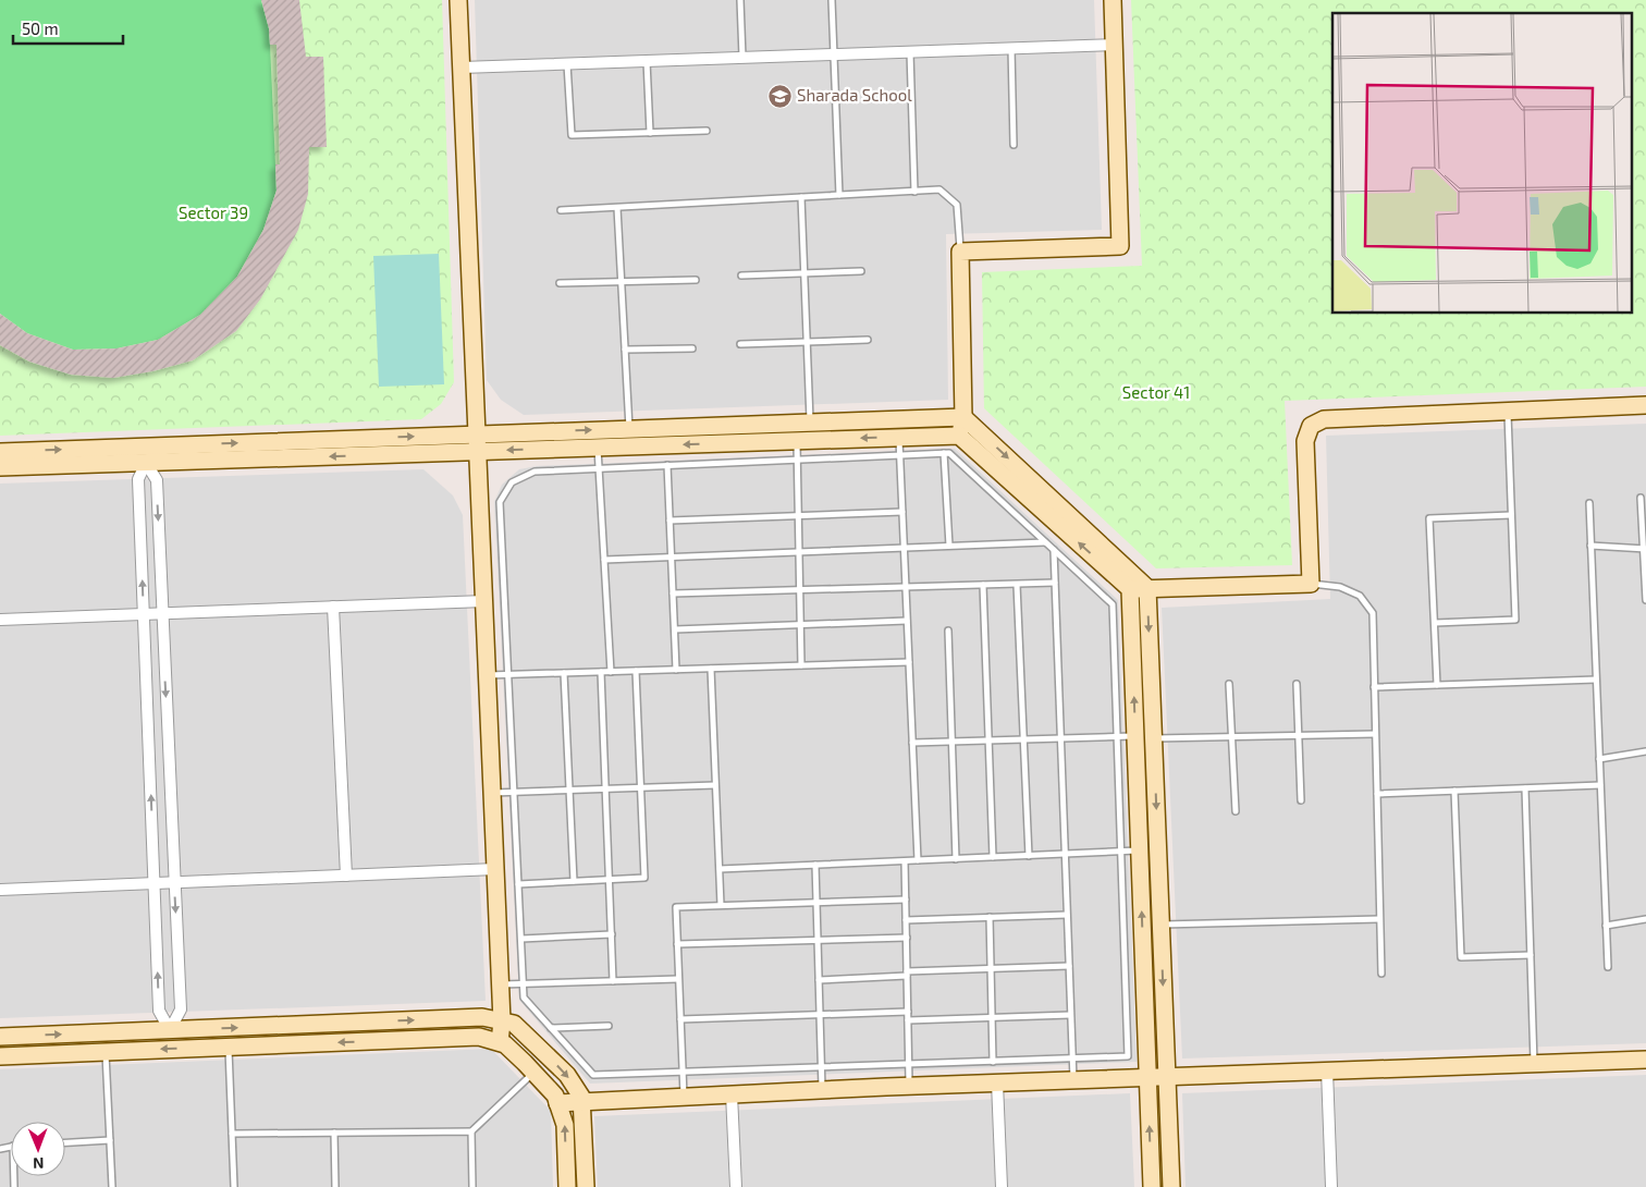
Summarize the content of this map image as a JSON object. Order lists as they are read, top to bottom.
{
  "parks": ["Sector 39", "Sector 41"],
  "places": {
    "school or university": ["Sharada School"]
  },
  "scale_bar": "50 m",
  "north": "bottom"
}
